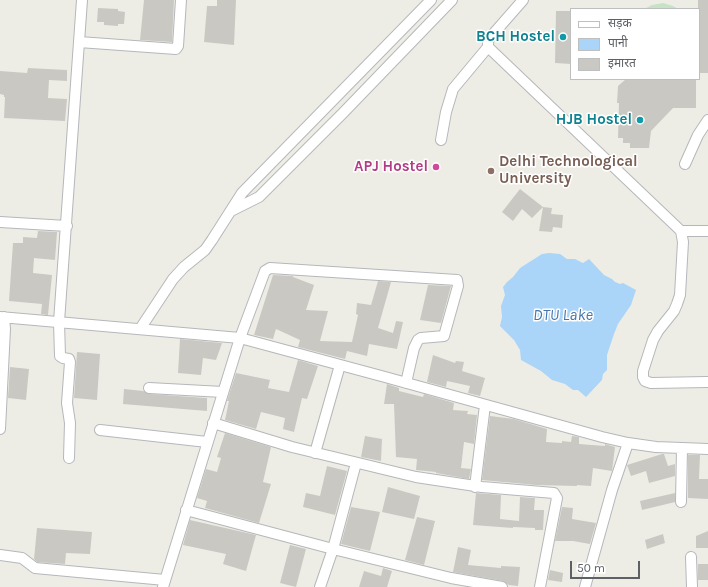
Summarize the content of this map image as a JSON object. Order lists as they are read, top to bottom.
{
  "water": ["DTU Lake"],
  "places": [
    "BCH Hostel",
    "HJB Hostel",
    "APJ Hostel",
    "Delhi Technological University"
  ],
  "legend": ["सड़क", "पानी", "इमारत"],
  "scale_bar": "50 m"
}
